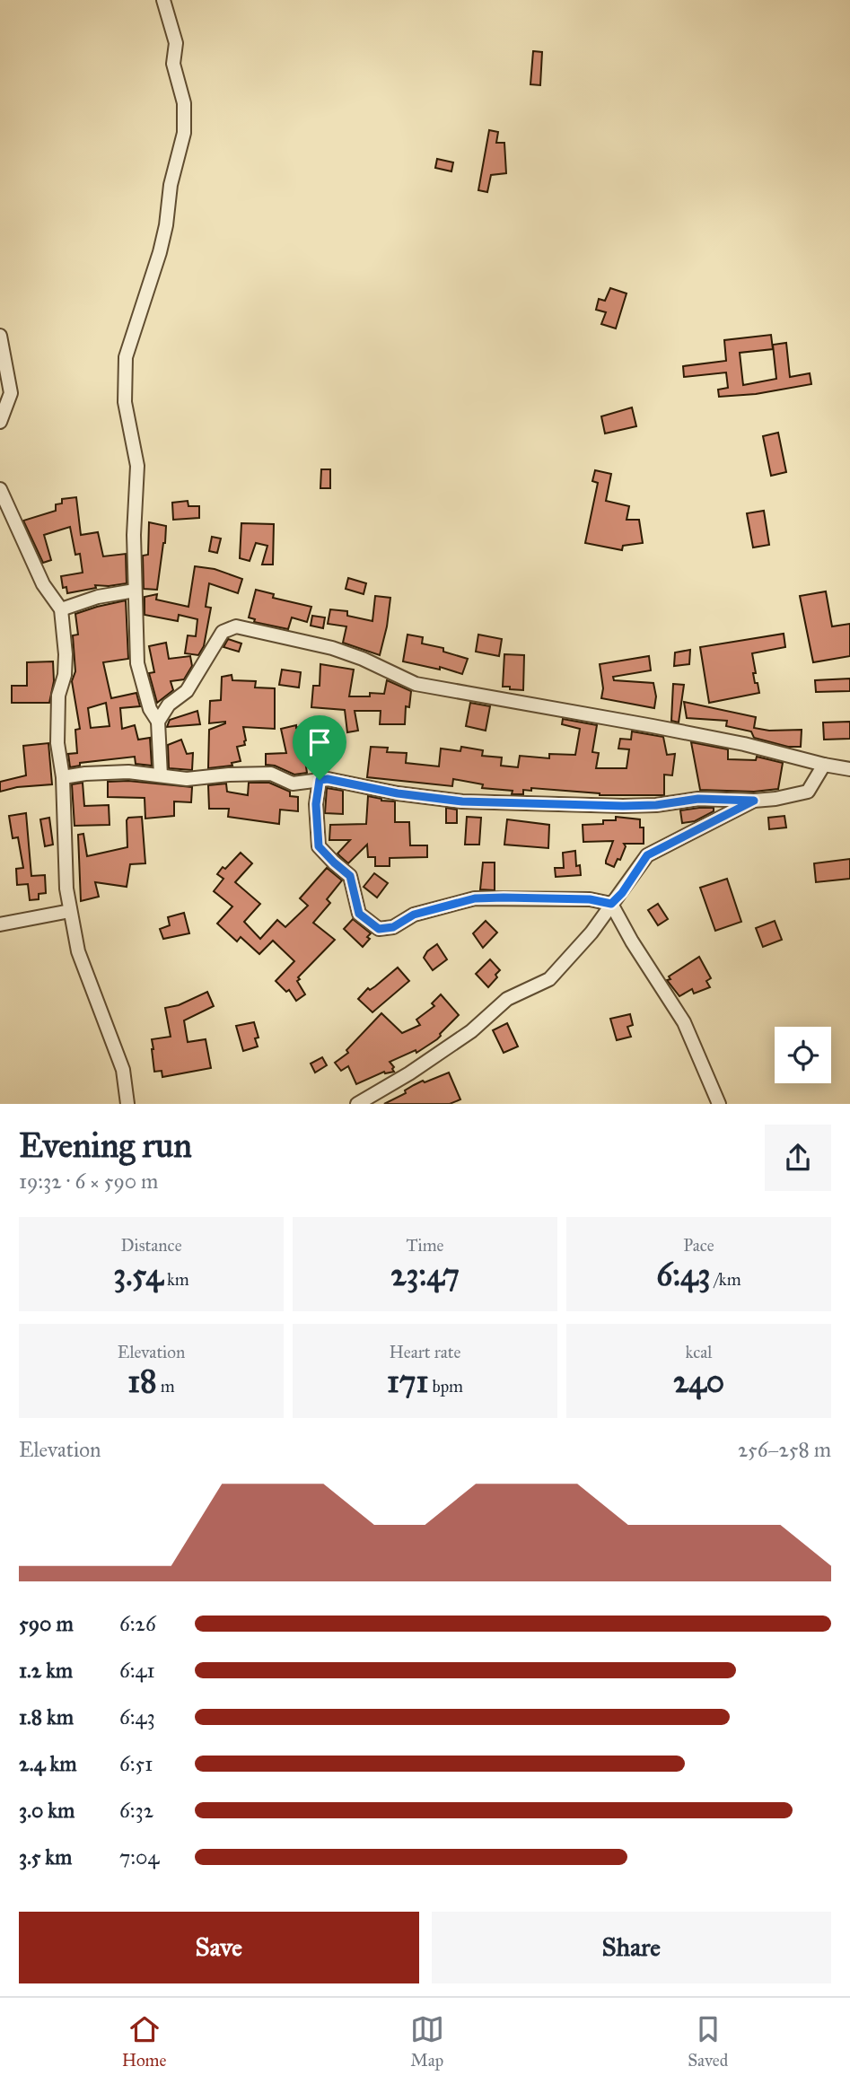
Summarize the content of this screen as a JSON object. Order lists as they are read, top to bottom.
{
  "page": {
    "heading": ["Evening run", "19:32 · 6 × 590 m"],
    "stats": [
      ["Distance", "3.54 km"],
      ["Time", "23:47"],
      ["Pace", "6:43 /km"],
      ["Elevation", "18 m"],
      ["Heart rate", "171 bpm"],
      ["kcal", "240"]
    ],
    "chart": ["Elevation", "256–258 m"],
    "list": [
      {
        "name": "590 m",
        "note": "6:26"
      },
      {
        "name": "1.2 km",
        "note": "6:41"
      },
      {
        "name": "1.8 km",
        "note": "6:43"
      },
      {
        "name": "2.4 km",
        "note": "6:51"
      },
      {
        "name": "3.0 km",
        "note": "6:32"
      },
      {
        "name": "3.5 km",
        "note": "7:04"
      }
    ],
    "buttons": ["Save", "Share"],
    "tabs": ["Home", "Map", "Saved"]
  }
}
